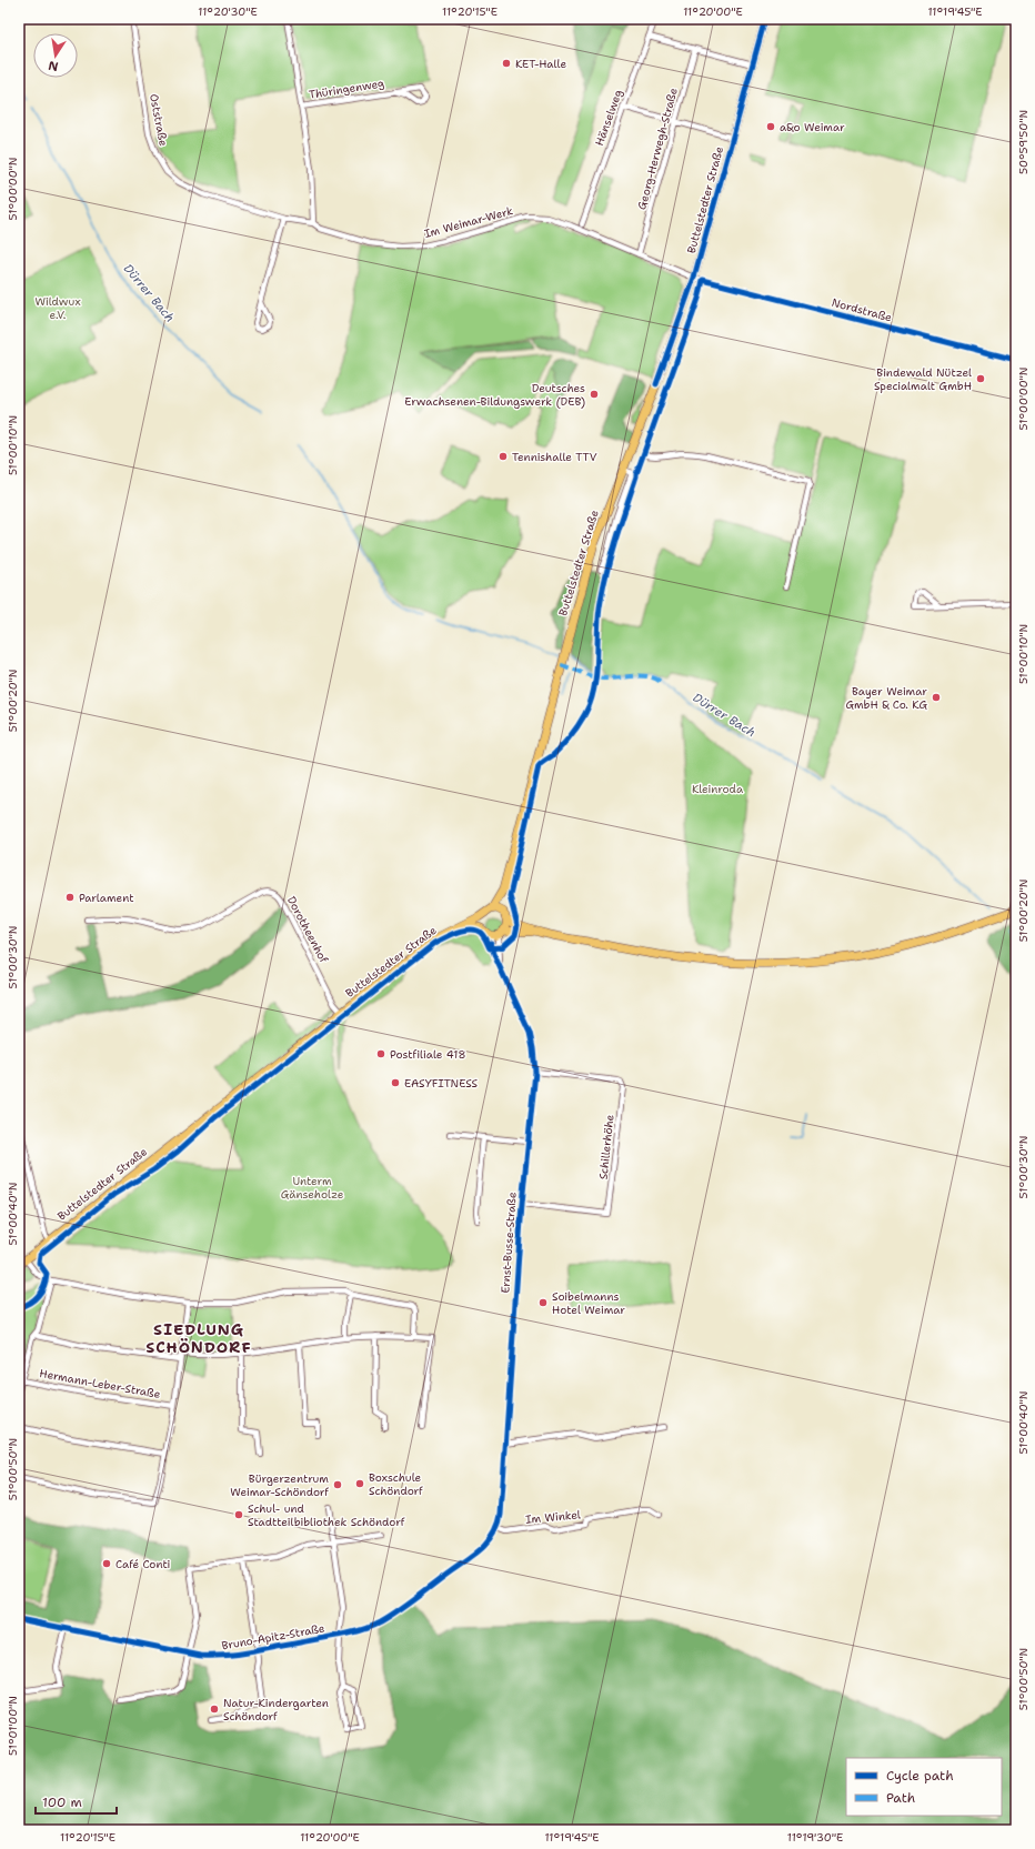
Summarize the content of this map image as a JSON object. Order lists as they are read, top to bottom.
{
  "streets": {
    "main road": ["Buttelstedter Straße"],
    "street": [
      "Thüringenweg",
      "Hänselweg",
      "Oststraße",
      "Georg-Herwegh-Straße",
      "Im Weimar-Werk",
      "Nordstraße",
      "Dorotheenhof",
      "Schillerhöhe",
      "Ernst-Busse-Straße",
      "Hermann-Leber-Straße",
      "Im Winkel",
      "Bruno-Apitz-Straße"
    ]
  },
  "crossings": [
    ["Oststraße", "Im Weimar-Werk"],
    ["Georg-Herwegh-Straße", "Im Weimar-Werk"],
    ["Buttelstedter Straße", "Im Weimar-Werk"],
    ["Buttelstedter Straße", "Nordstraße"],
    ["Buttelstedter Straße", "Dorotheenhof"],
    ["Buttelstedter Straße", "Ernst-Busse-Straße"],
    ["Im Weimar-Werk", "Nordstraße"],
    ["Schillerhöhe", "Ernst-Busse-Straße"],
    ["Ernst-Busse-Straße", "Im Winkel"],
    ["Ernst-Busse-Straße", "Bruno-Apitz-Straße"],
    ["Im Winkel", "Bruno-Apitz-Straße"]
  ],
  "districts": ["SIEDLUNG SCHÖNDORF"],
  "water": ["Dürrer Bach"],
  "parks": ["Wildwux e.V.", "Kleinroda", "Unterm Gänseholze"],
  "places": [
    "KET-Halle",
    "a&o Weimar",
    "Bindewald Nützel Specialmalt GmbH",
    "Deutsches Erwachsenen-Bildungswerk (DEB)",
    "Tennishalle TTV",
    "Bayer Weimar GmbH & Co. KG",
    "Parlament",
    "Postfiliale 418",
    "EASYFITNESS",
    "Soibelmanns Hotel Weimar",
    "Boxschule Schöndorf",
    "Bürgerzentrum Weimar-Schöndorf",
    "Schul- und Stadtteilbibliothek Schöndorf",
    "Café Conti",
    "Natur-Kindergarten Schöndorf"
  ],
  "legend": ["Cycle path", "Path"],
  "scale_bar": "100 m",
  "north": "bottom",
  "coordinates": [
    "11°20'30\"E",
    "11°20'15\"E",
    "11°20'00\"E",
    "11°19'45\"E",
    "50°59'50\"N",
    "51°00'00\"N",
    "51°00'10\"N",
    "51°00'20\"N",
    "51°00'30\"N",
    "51°00'40\"N",
    "51°00'50\"N",
    "51°01'00\"N",
    "11°19'30\"E"
  ]
}
